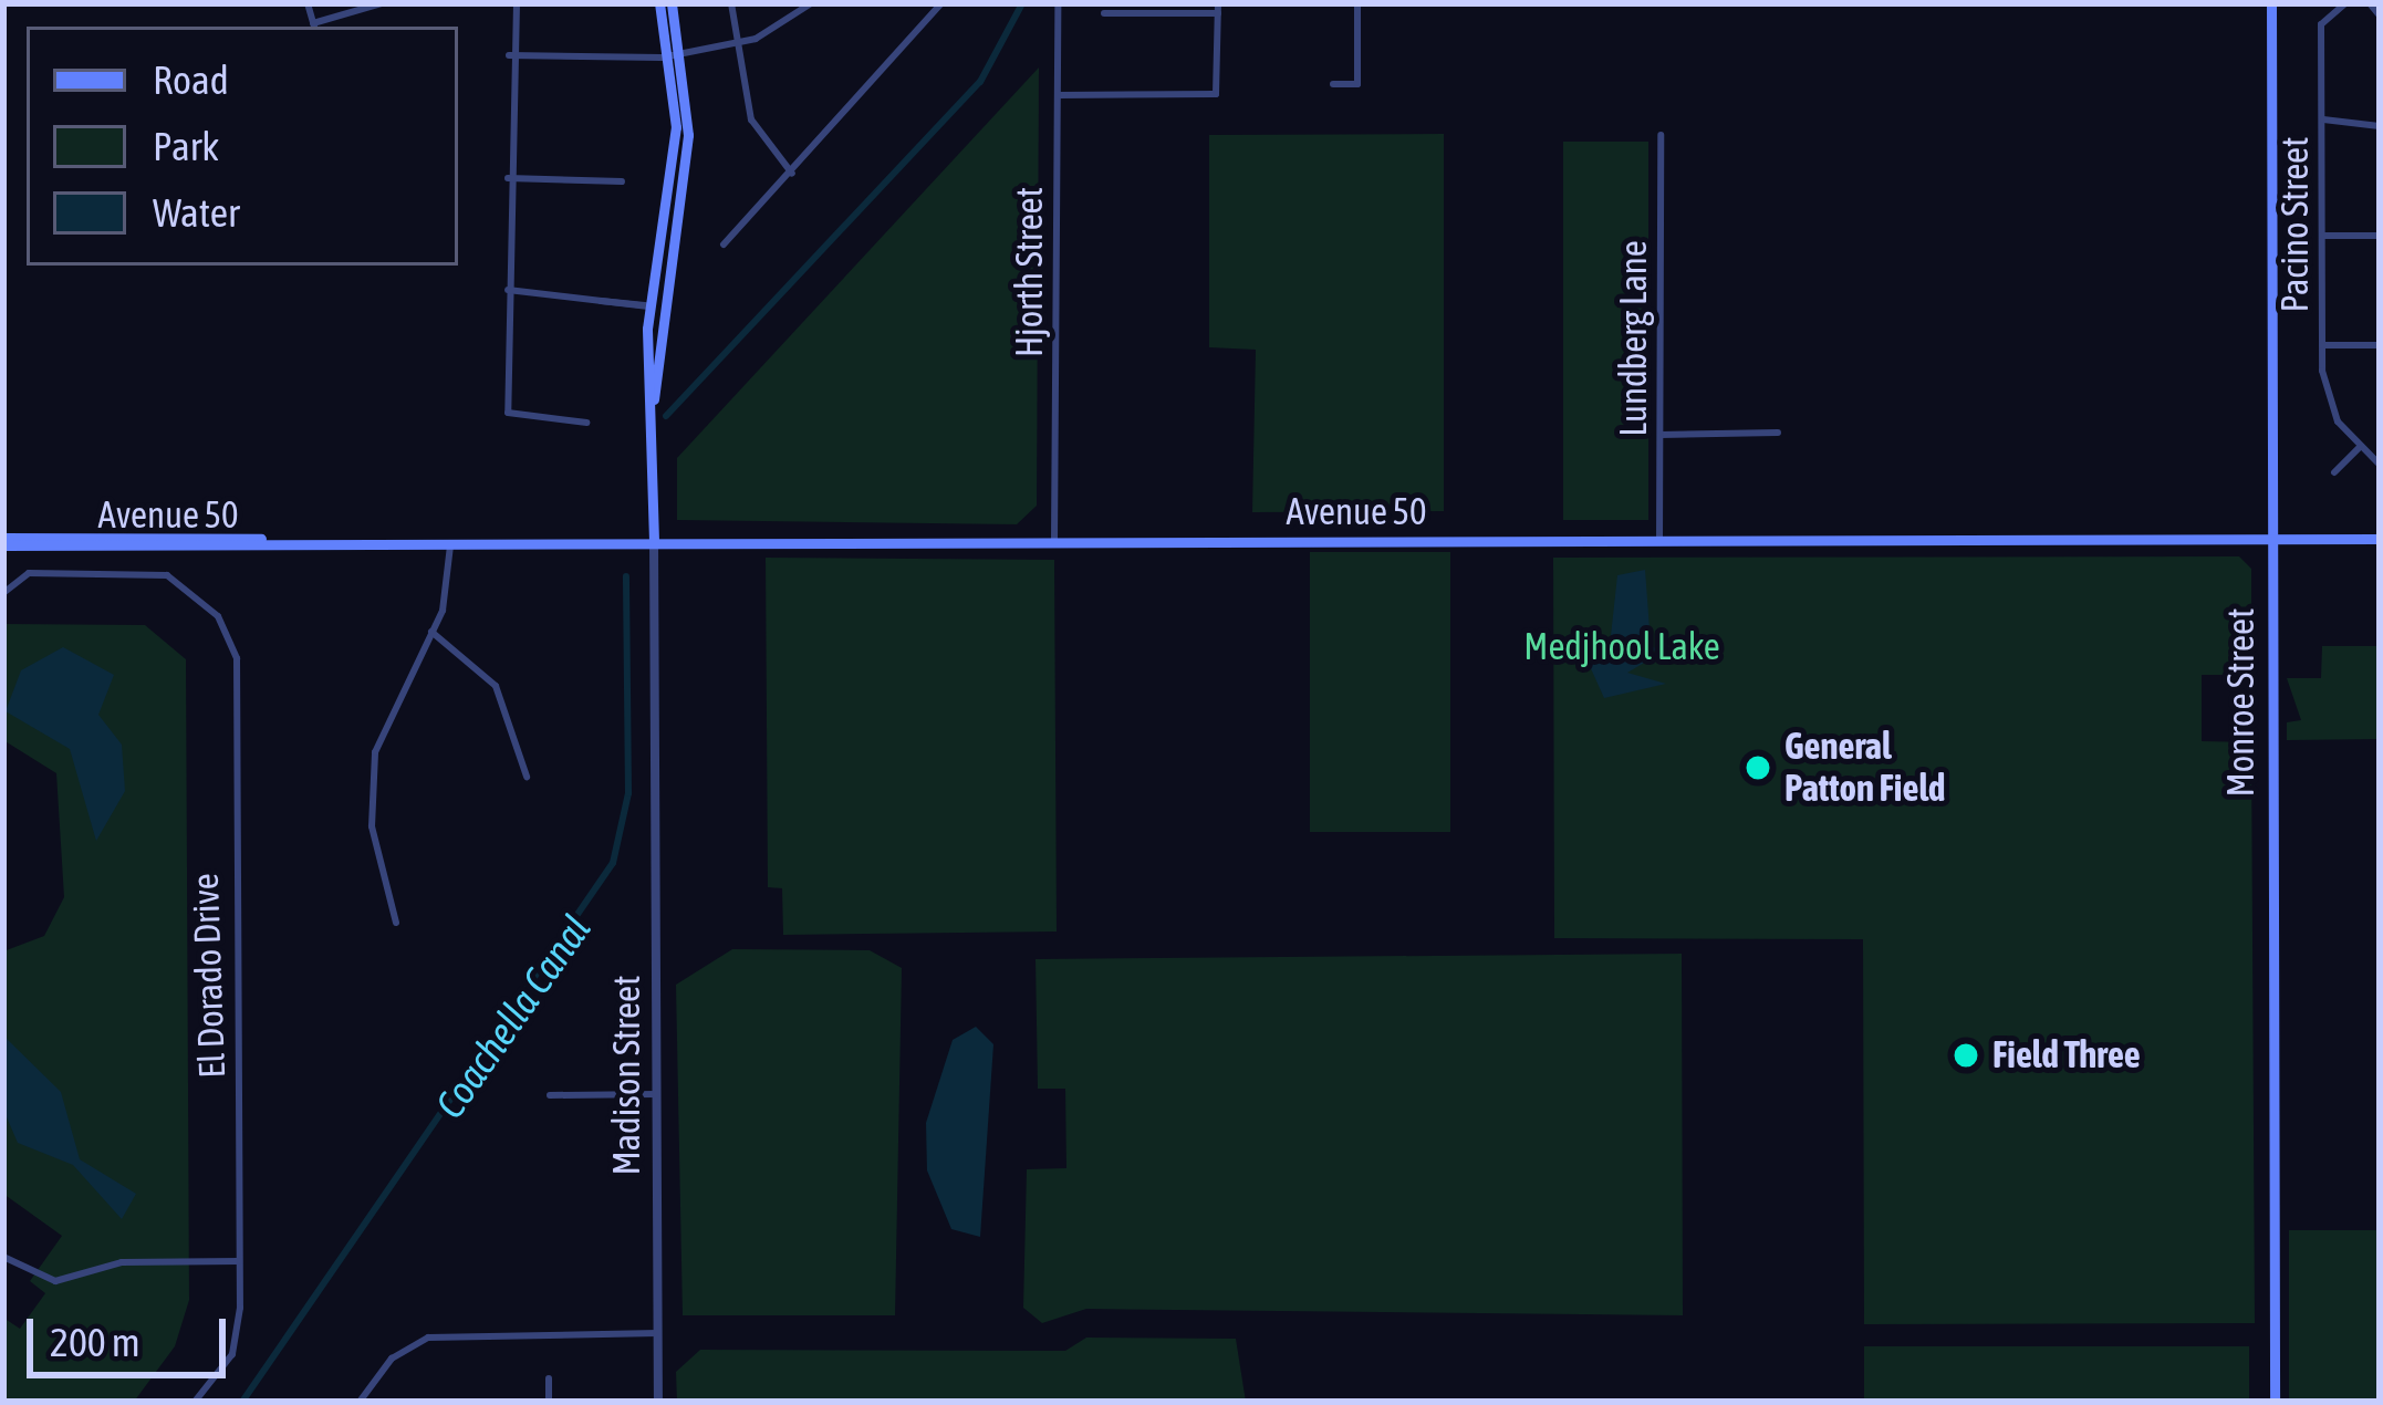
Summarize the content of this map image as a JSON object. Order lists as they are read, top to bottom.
{
  "streets": {
    "main road": ["Avenue 50", "Monroe Street", "Madison Street"],
    "street": [
      "Pacino Street",
      "Hjorth Street",
      "Lundberg Lane",
      "El Dorado Drive"
    ]
  },
  "crossings": [
    ["Hjorth Street", "Avenue 50"],
    ["Lundberg Lane", "Avenue 50"],
    ["Avenue 50", "Monroe Street"],
    ["Avenue 50", "Madison Street"]
  ],
  "water": ["Coachella Canal"],
  "parks": ["Medjhool Lake"],
  "places": ["General Patton Field", "Field Three"],
  "legend": ["Road", "Park", "Water"],
  "scale_bar": "200 m"
}
